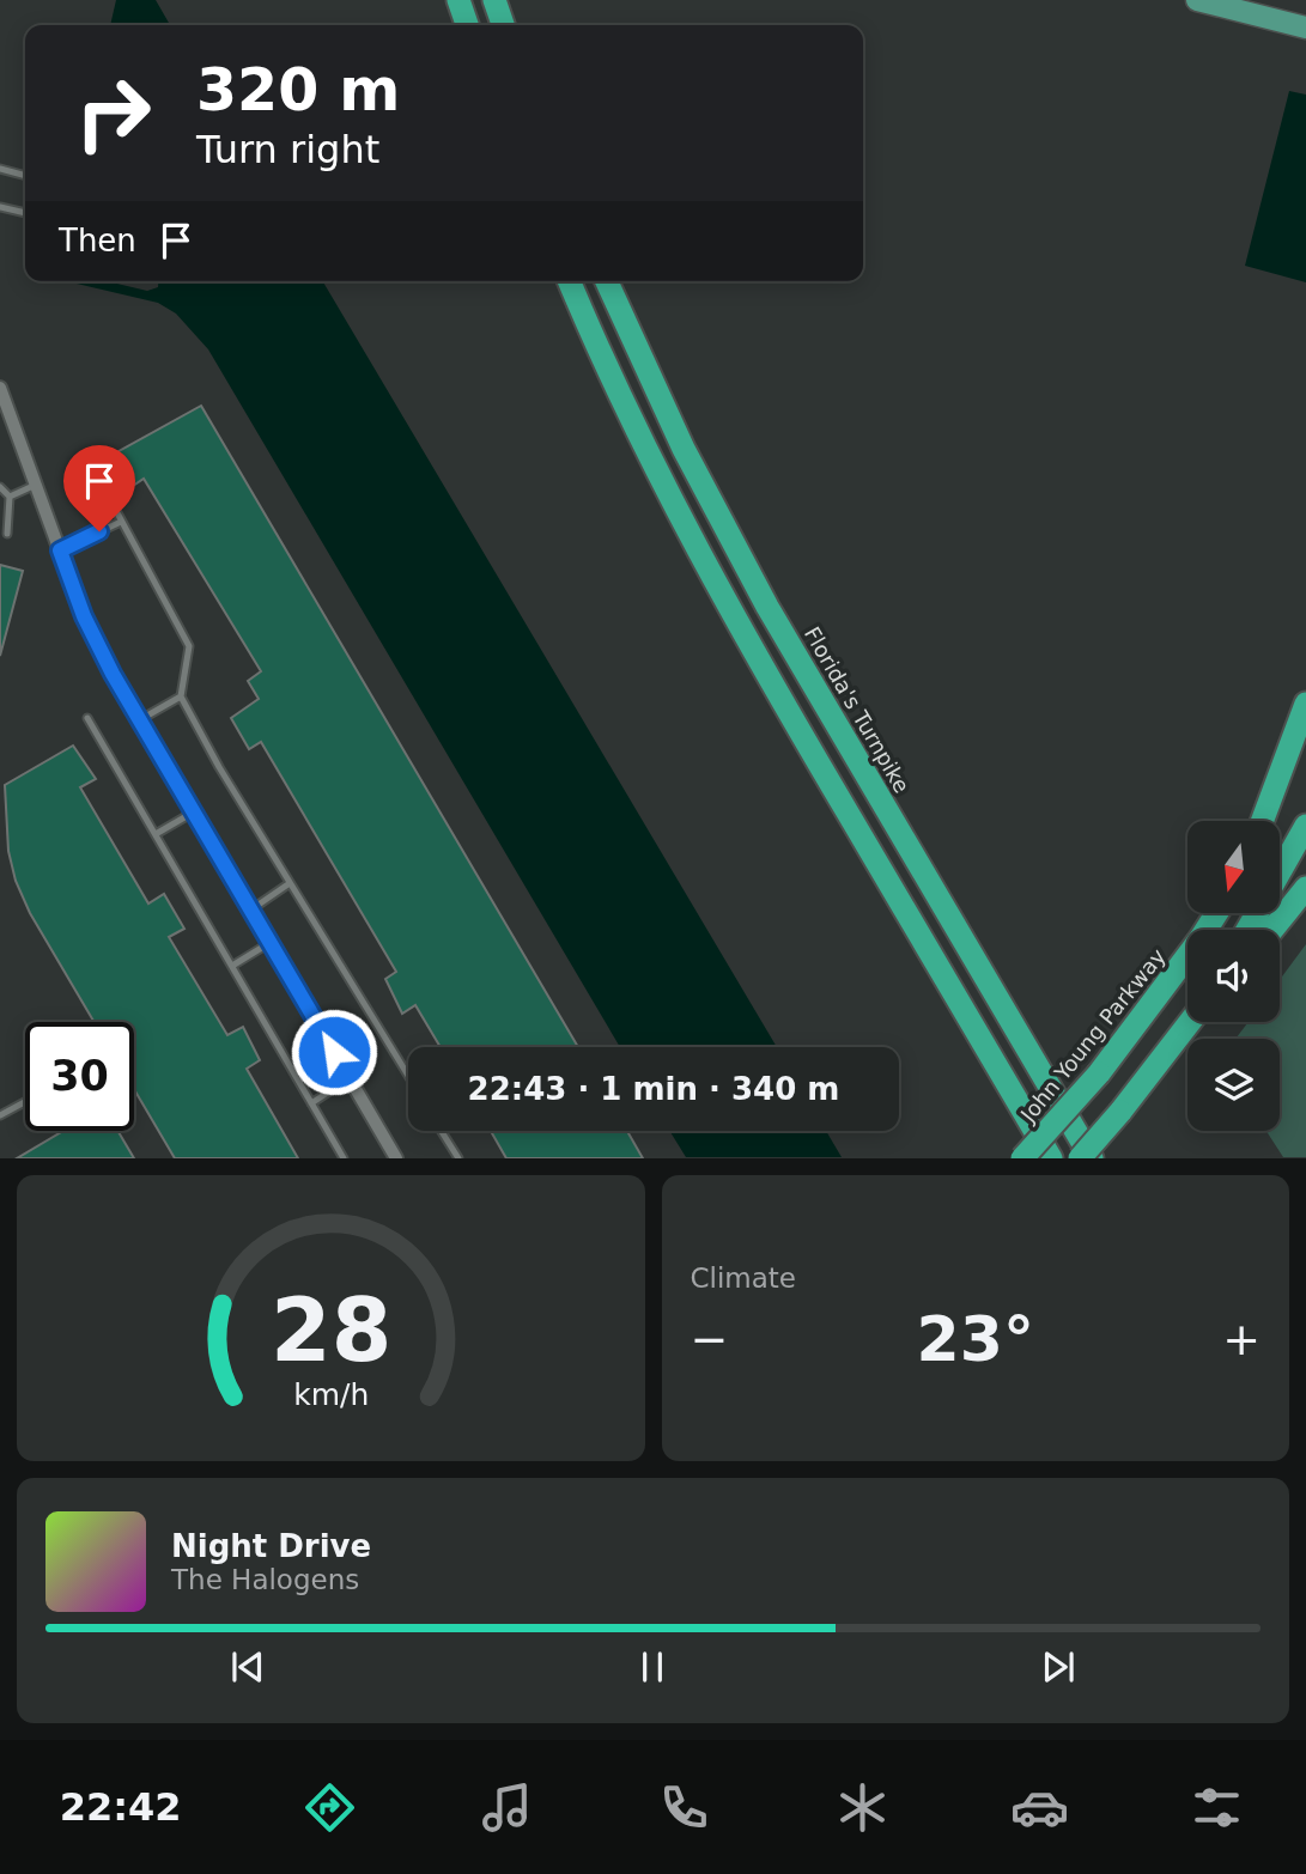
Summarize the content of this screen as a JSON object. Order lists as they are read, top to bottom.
{
  "streets": {
    "highway": ["Florida's Turnpike", "John Young Parkway"]
  },
  "north": "bottom",
  "page": {
    "turn": ["320 m", "Turn right"],
    "then": "Then",
    "limit": "30",
    "trip": "22:43 · 1 min · 340 m",
    "tile": "Climate",
    "heat": ["−", "23°", "+"],
    "song": ["Night Drive", "The Halogens"],
    "tabs": "22:42",
    "gauge": ["28", "km/h"]
  }
}
